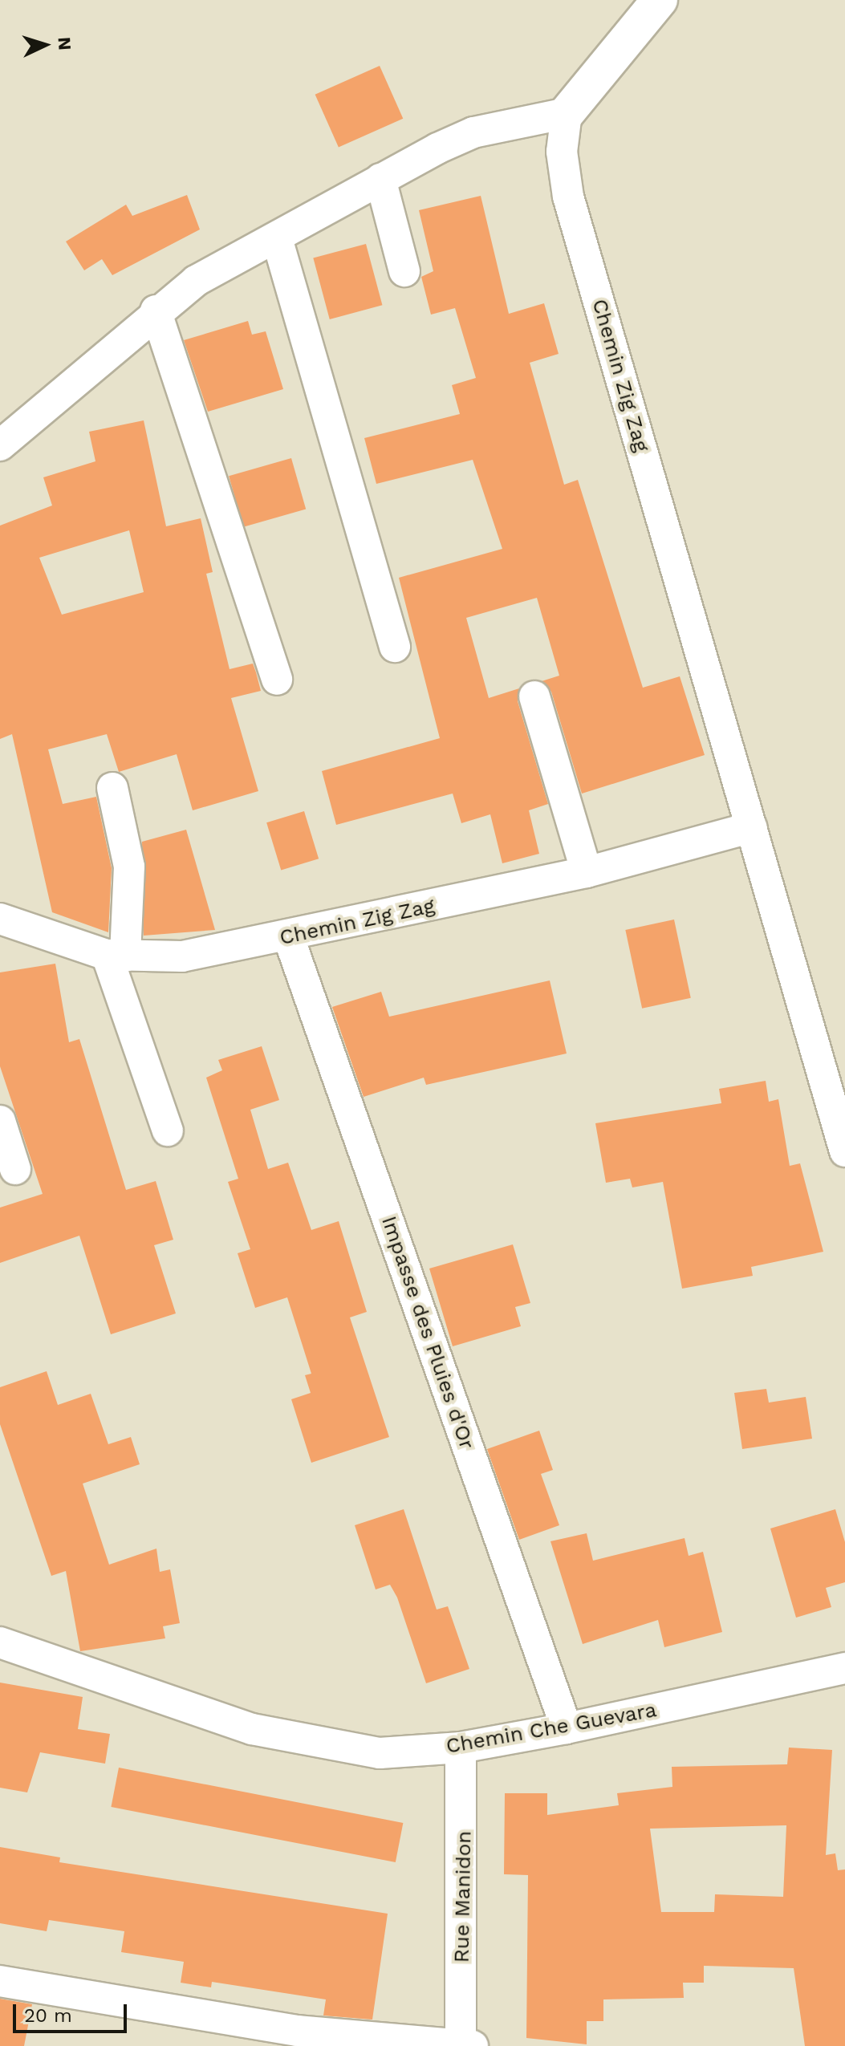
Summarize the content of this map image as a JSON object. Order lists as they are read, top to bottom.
{
  "streets": {
    "street": [
      "Chemin Zig Zag",
      "Impasse des Pluies d'Or",
      "Chemin Che Guevara",
      "Rue Manidon"
    ]
  },
  "crossings": [
    ["Chemin Zig Zag", "Impasse des Pluies d'Or"],
    ["Impasse des Pluies d'Or", "Chemin Che Guevara"],
    ["Chemin Che Guevara", "Rue Manidon"]
  ],
  "scale_bar": "20 m",
  "north": "right"
}
